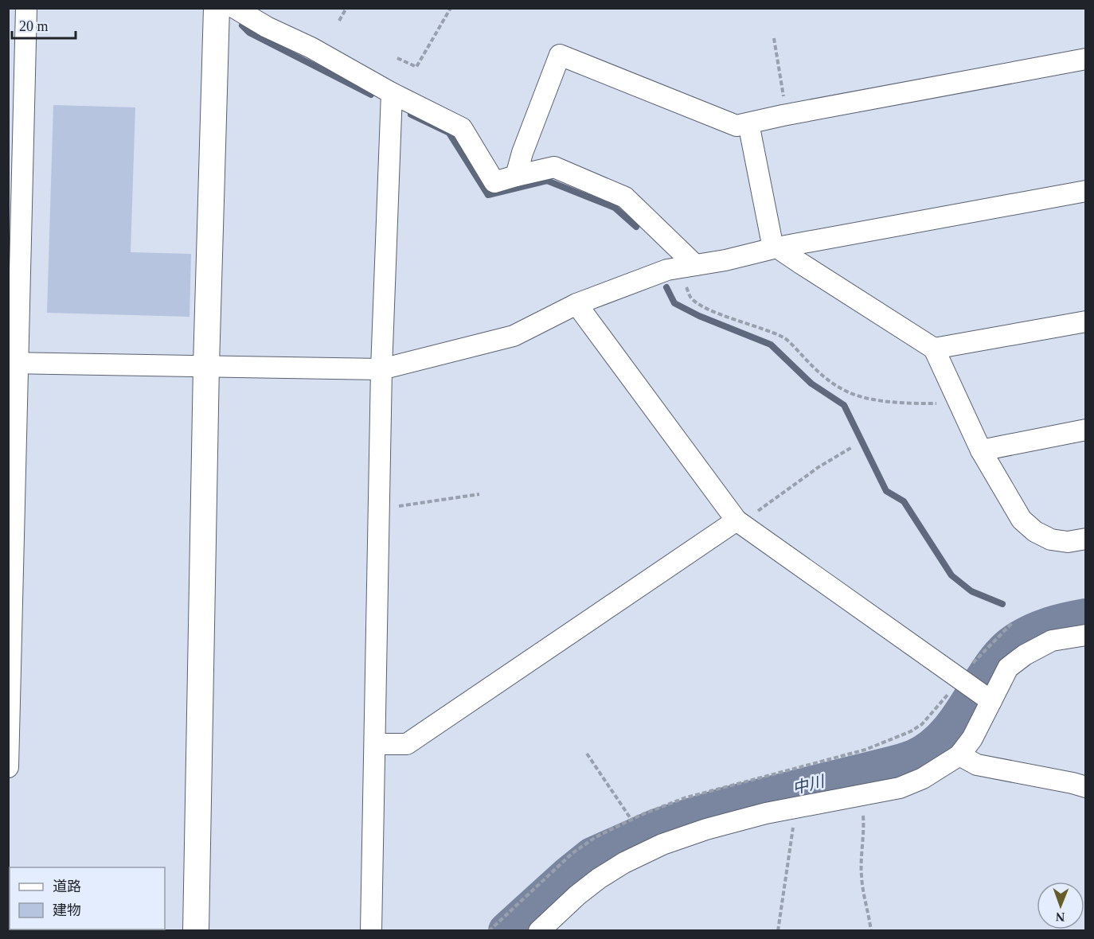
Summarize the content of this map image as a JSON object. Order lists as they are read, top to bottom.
{
  "water": ["中川"],
  "legend": ["道路", "建物"],
  "scale_bar": "20 m",
  "north": "bottom"
}
